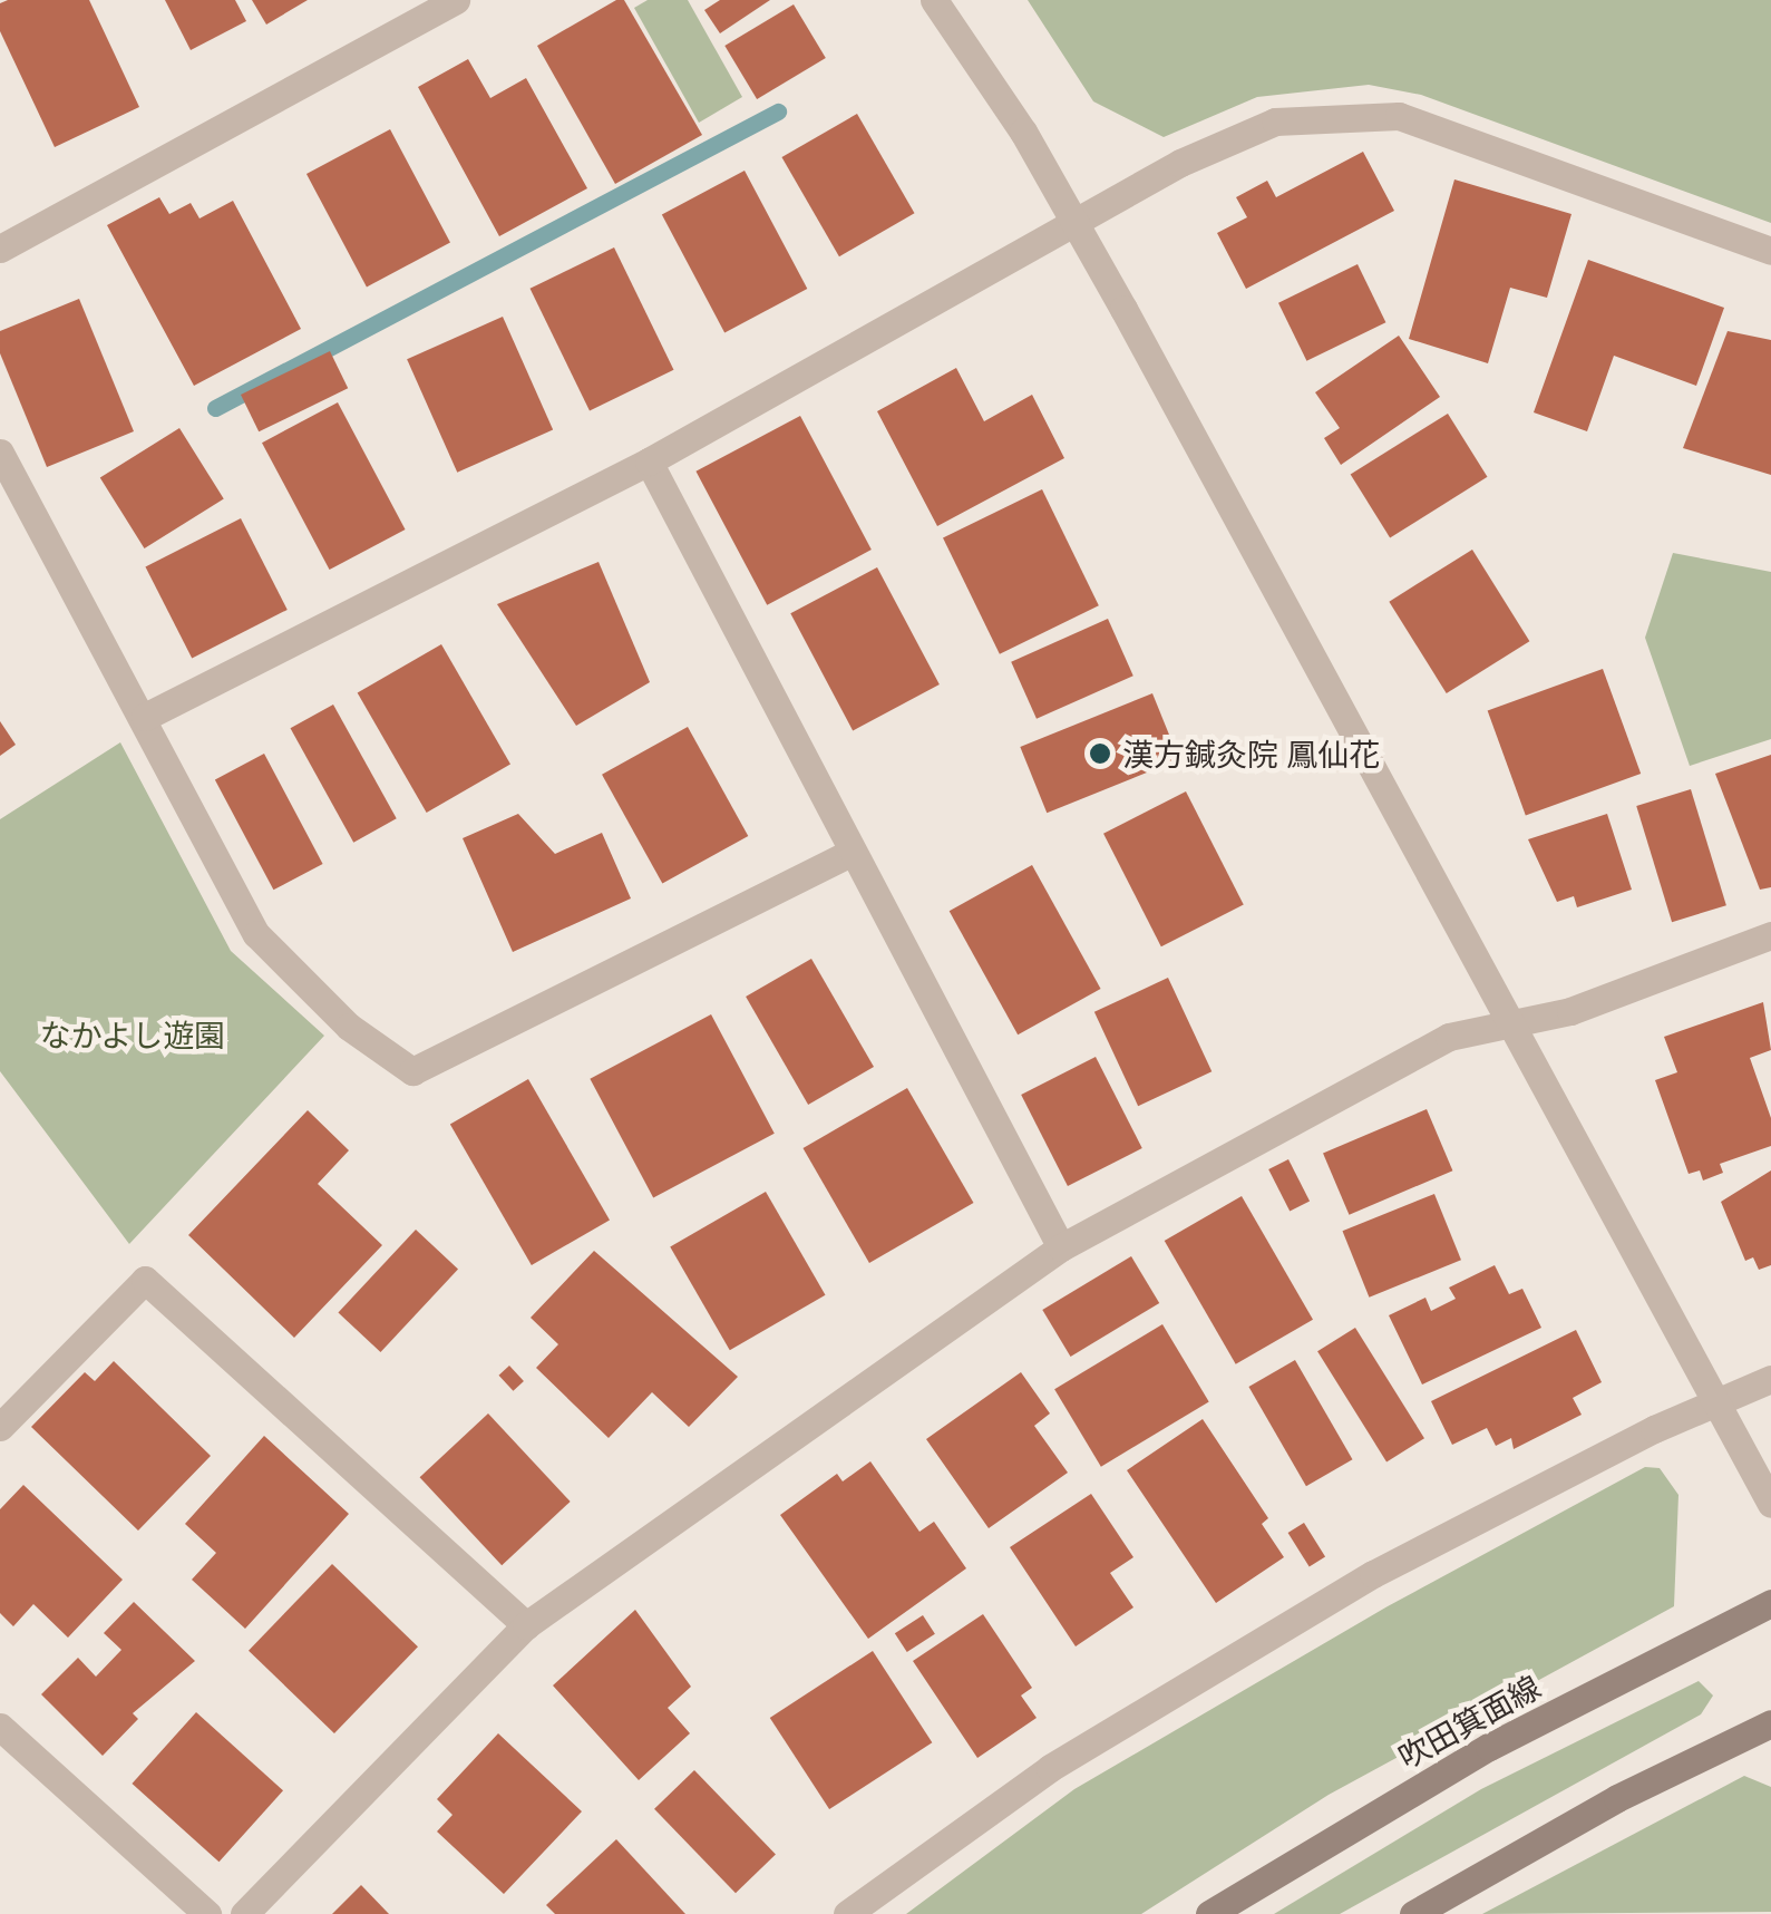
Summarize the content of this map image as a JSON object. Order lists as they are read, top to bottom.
{
  "streets": {
    "main road": ["吹田箕面線"]
  },
  "parks": ["なかよし遊園"],
  "places": ["漢方鍼灸院 鳳仙花"]
}
